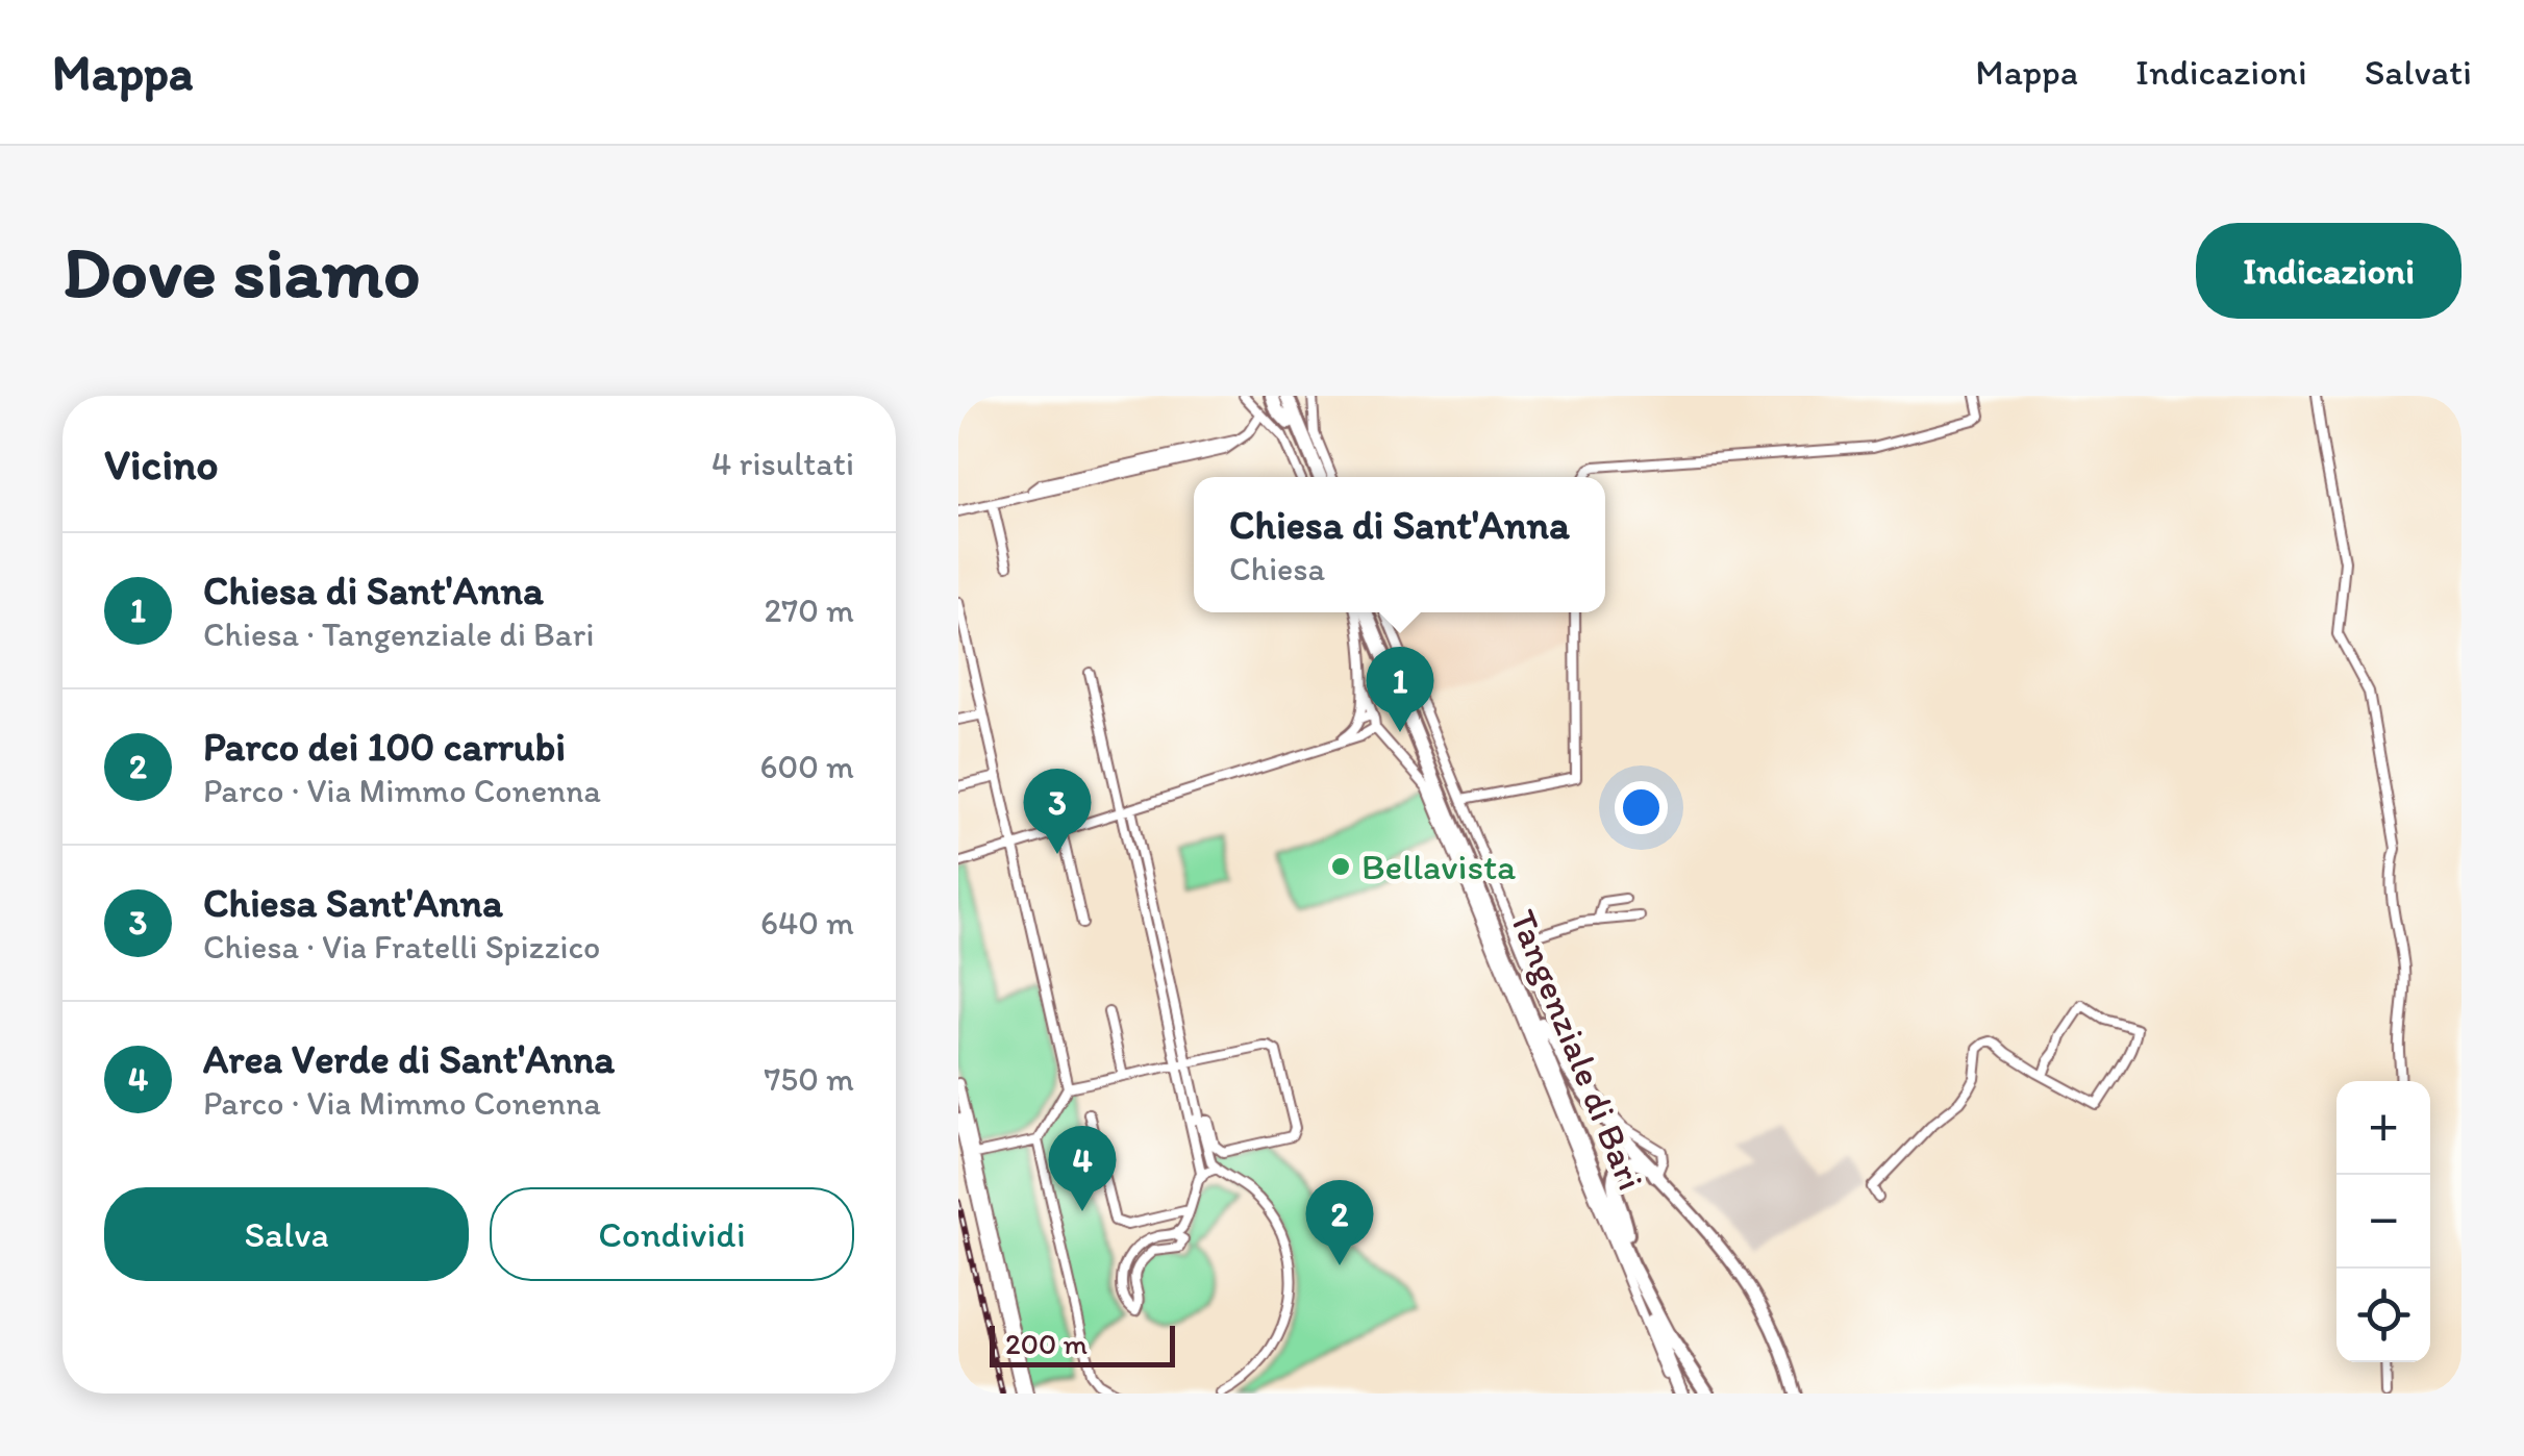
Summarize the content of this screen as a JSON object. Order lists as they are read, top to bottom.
{
  "streets": {
    "highway": ["Tangenziale di Bari"]
  },
  "places": ["Bellavista"],
  "scale_bar": "200 m",
  "page": {
    "header": "Mappa",
    "nav": ["Mappa", "Indicazioni", "Salvati"],
    "buttons": [
      "Indicazioni",
      ["Salva", "Condividi"]
    ],
    "title": "Dove siamo",
    "heading": ["Vicino", "4 risultati"],
    "popup": ["Chiesa di Sant'Anna", "Chiesa"],
    "list": [
      {
        "mark": "1",
        "name": "Chiesa di Sant'Anna",
        "note": "Chiesa · Tangenziale di Bari",
        "value": "270 m"
      },
      {
        "mark": "2",
        "name": "Parco dei 100 carrubi",
        "note": "Parco · Via Mimmo Conenna",
        "value": "600 m"
      },
      {
        "mark": "3",
        "name": "Chiesa Sant'Anna",
        "note": "Chiesa · Via Fratelli Spizzico",
        "value": "640 m"
      },
      {
        "mark": "4",
        "name": "Area Verde di Sant'Anna",
        "note": "Parco · Via Mimmo Conenna",
        "value": "750 m"
      }
    ],
    "pins": [
      "1",
      "3",
      "4",
      "2"
    ],
    "map_buttons": ["+", "−"],
    "scale": "200 m"
  }
}
